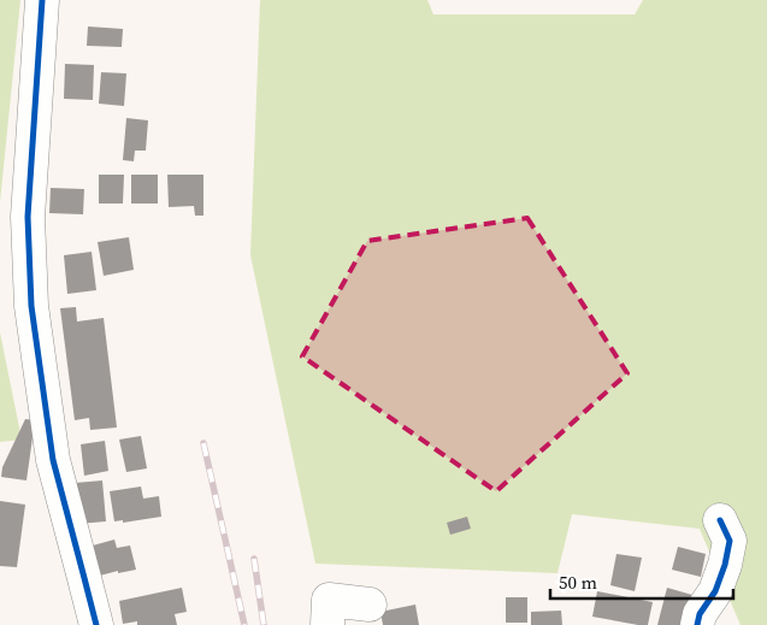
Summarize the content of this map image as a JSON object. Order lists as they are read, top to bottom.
{
  "scale_bar": "50 m"
}
